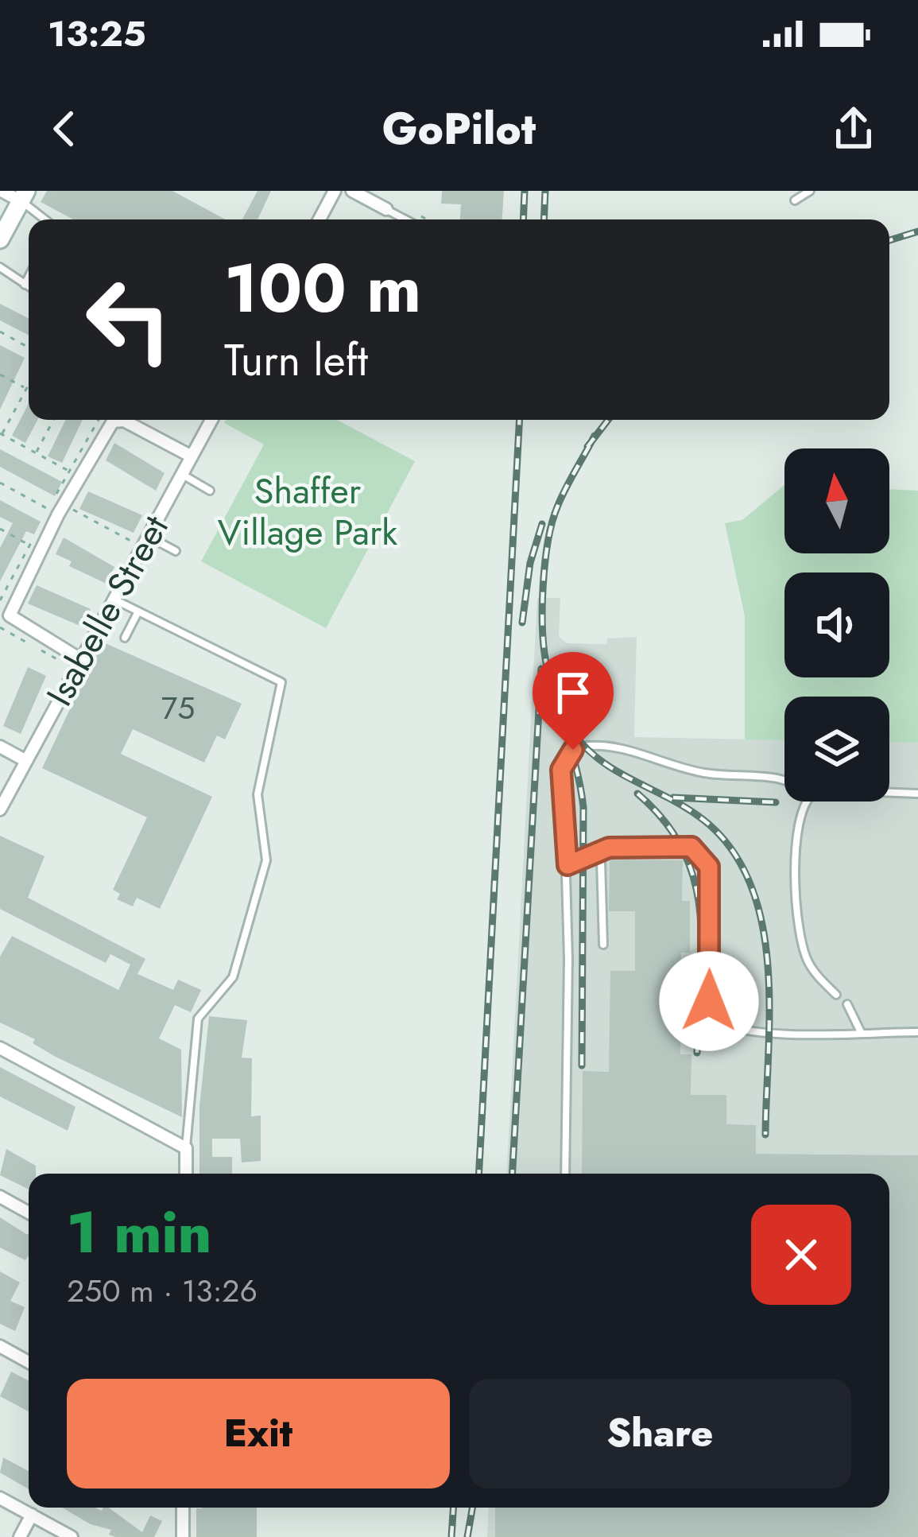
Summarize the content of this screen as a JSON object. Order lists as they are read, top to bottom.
{
  "streets": {
    "street": ["Isabelle Street"]
  },
  "parks": ["Shaffer Village Park"],
  "house_numbers": ["75"],
  "north": "top",
  "page": {
    "status": "13:25",
    "header": "GoPilot",
    "turn": ["100 m", "Turn left"],
    "heading": ["1 min", "250 m · 13:26"],
    "buttons": ["Exit", "Share"]
  }
}
